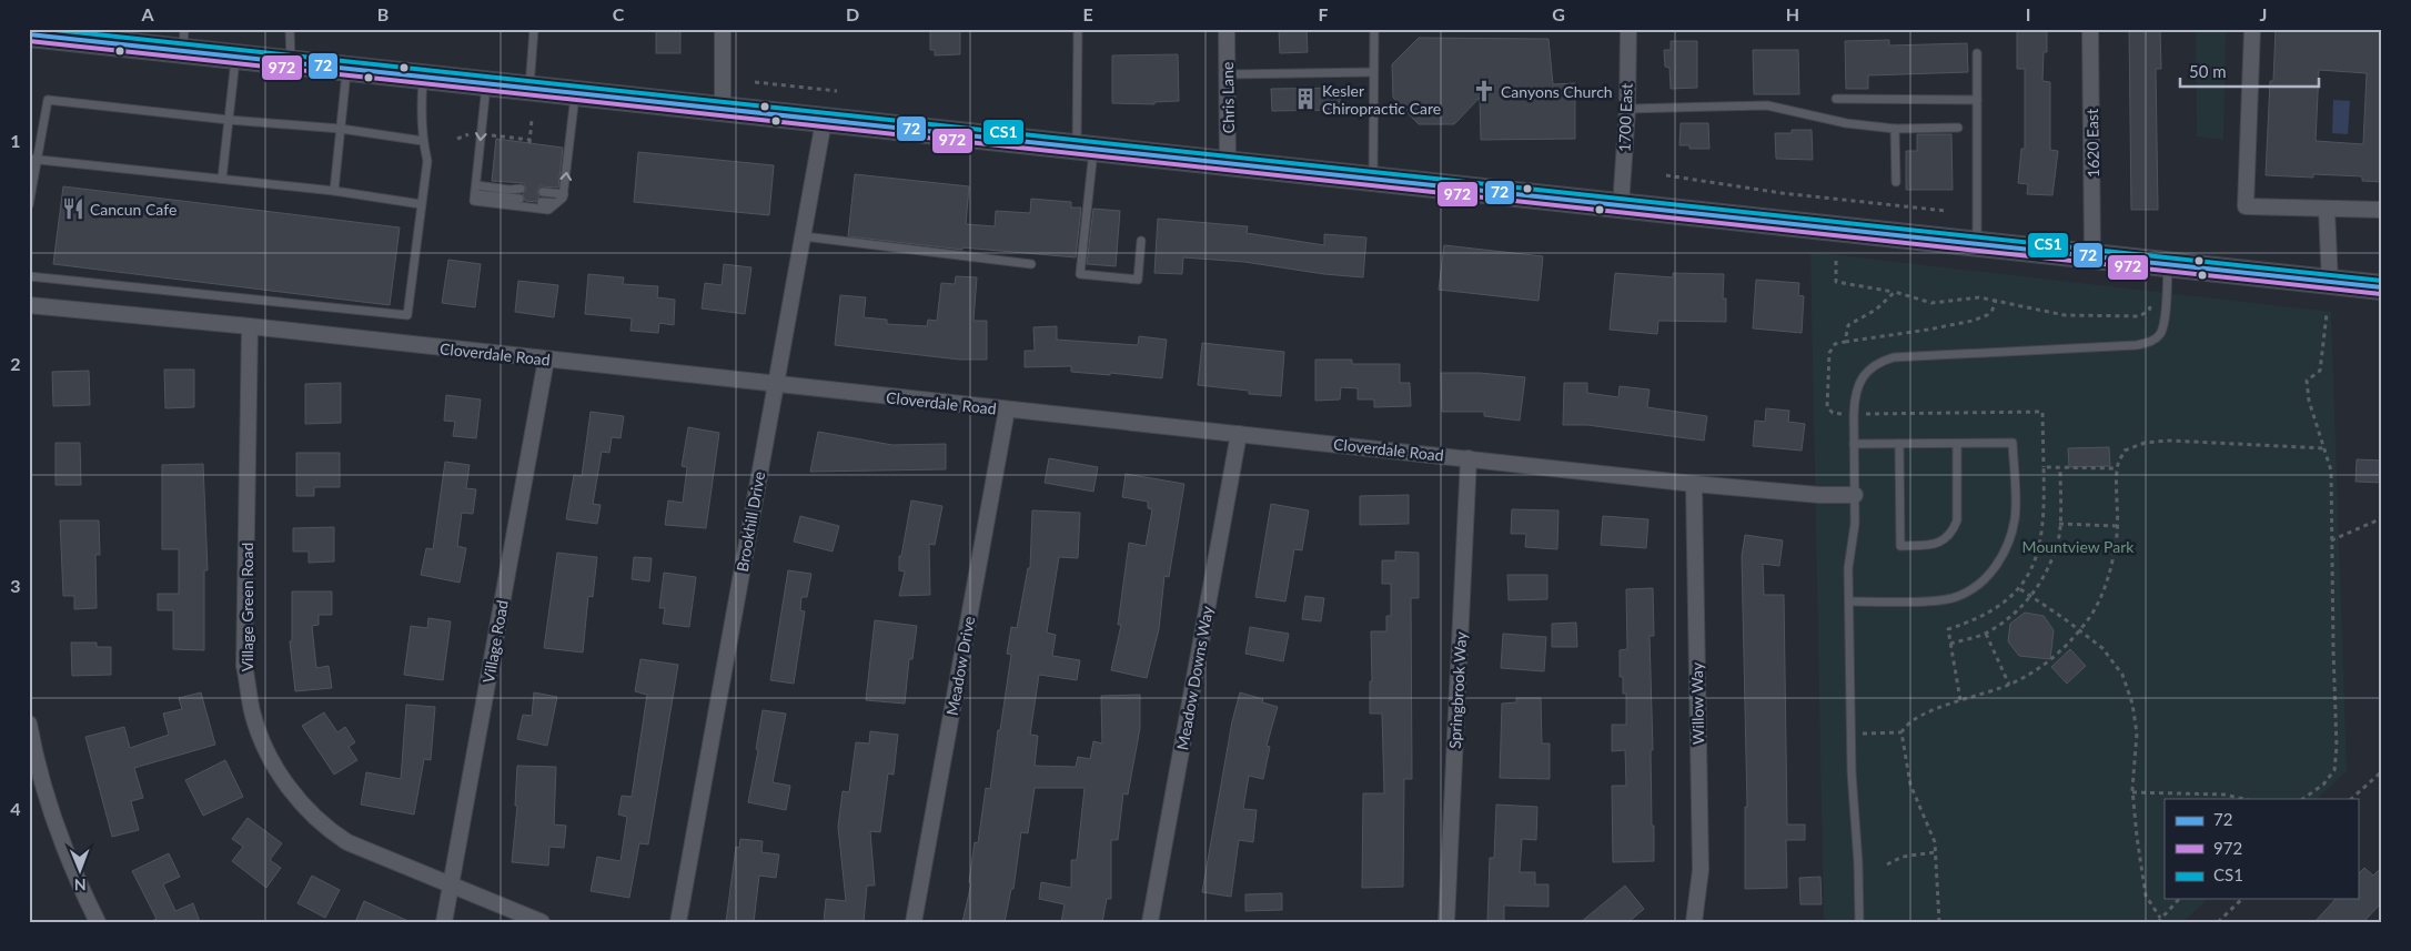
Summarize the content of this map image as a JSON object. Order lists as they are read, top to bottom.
{
  "streets": {
    "street": [
      "Chris Lane",
      "1700 East",
      "1620 East",
      "Cloverdale Road",
      "Brookhill Drive",
      "Village Green Road",
      "Village Road",
      "Meadow Drive",
      "Meadow Downs Way",
      "Springbrook Way",
      "Willow Way"
    ]
  },
  "crossings": [
    ["Cloverdale Road", "Brookhill Drive"],
    ["Cloverdale Road", "Village Green Road"],
    ["Cloverdale Road", "Village Road"],
    ["Cloverdale Road", "Meadow Drive"],
    ["Cloverdale Road", "Meadow Downs Way"],
    ["Cloverdale Road", "Springbrook Way"],
    ["Cloverdale Road", "Willow Way"],
    ["Village Green Road", "Village Road"]
  ],
  "parks": ["Mountview Park"],
  "places": {
    "church": ["Canyons Church"],
    "building": ["Kesler Chiropractic Care"],
    "restaurant": ["Cancun Cafe"]
  },
  "lines": ["transit line CS1", "transit line 72", "transit line 972"],
  "legend": ["72", "972", "CS1"],
  "scale_bar": "50 m",
  "north": "bottom",
  "grid": {
    "columns": [
      "A",
      "B",
      "C",
      "D",
      "E",
      "F",
      "G",
      "H",
      "I",
      "J"
    ],
    "rows": [
      "1",
      "2",
      "3",
      "4"
    ]
  }
}
